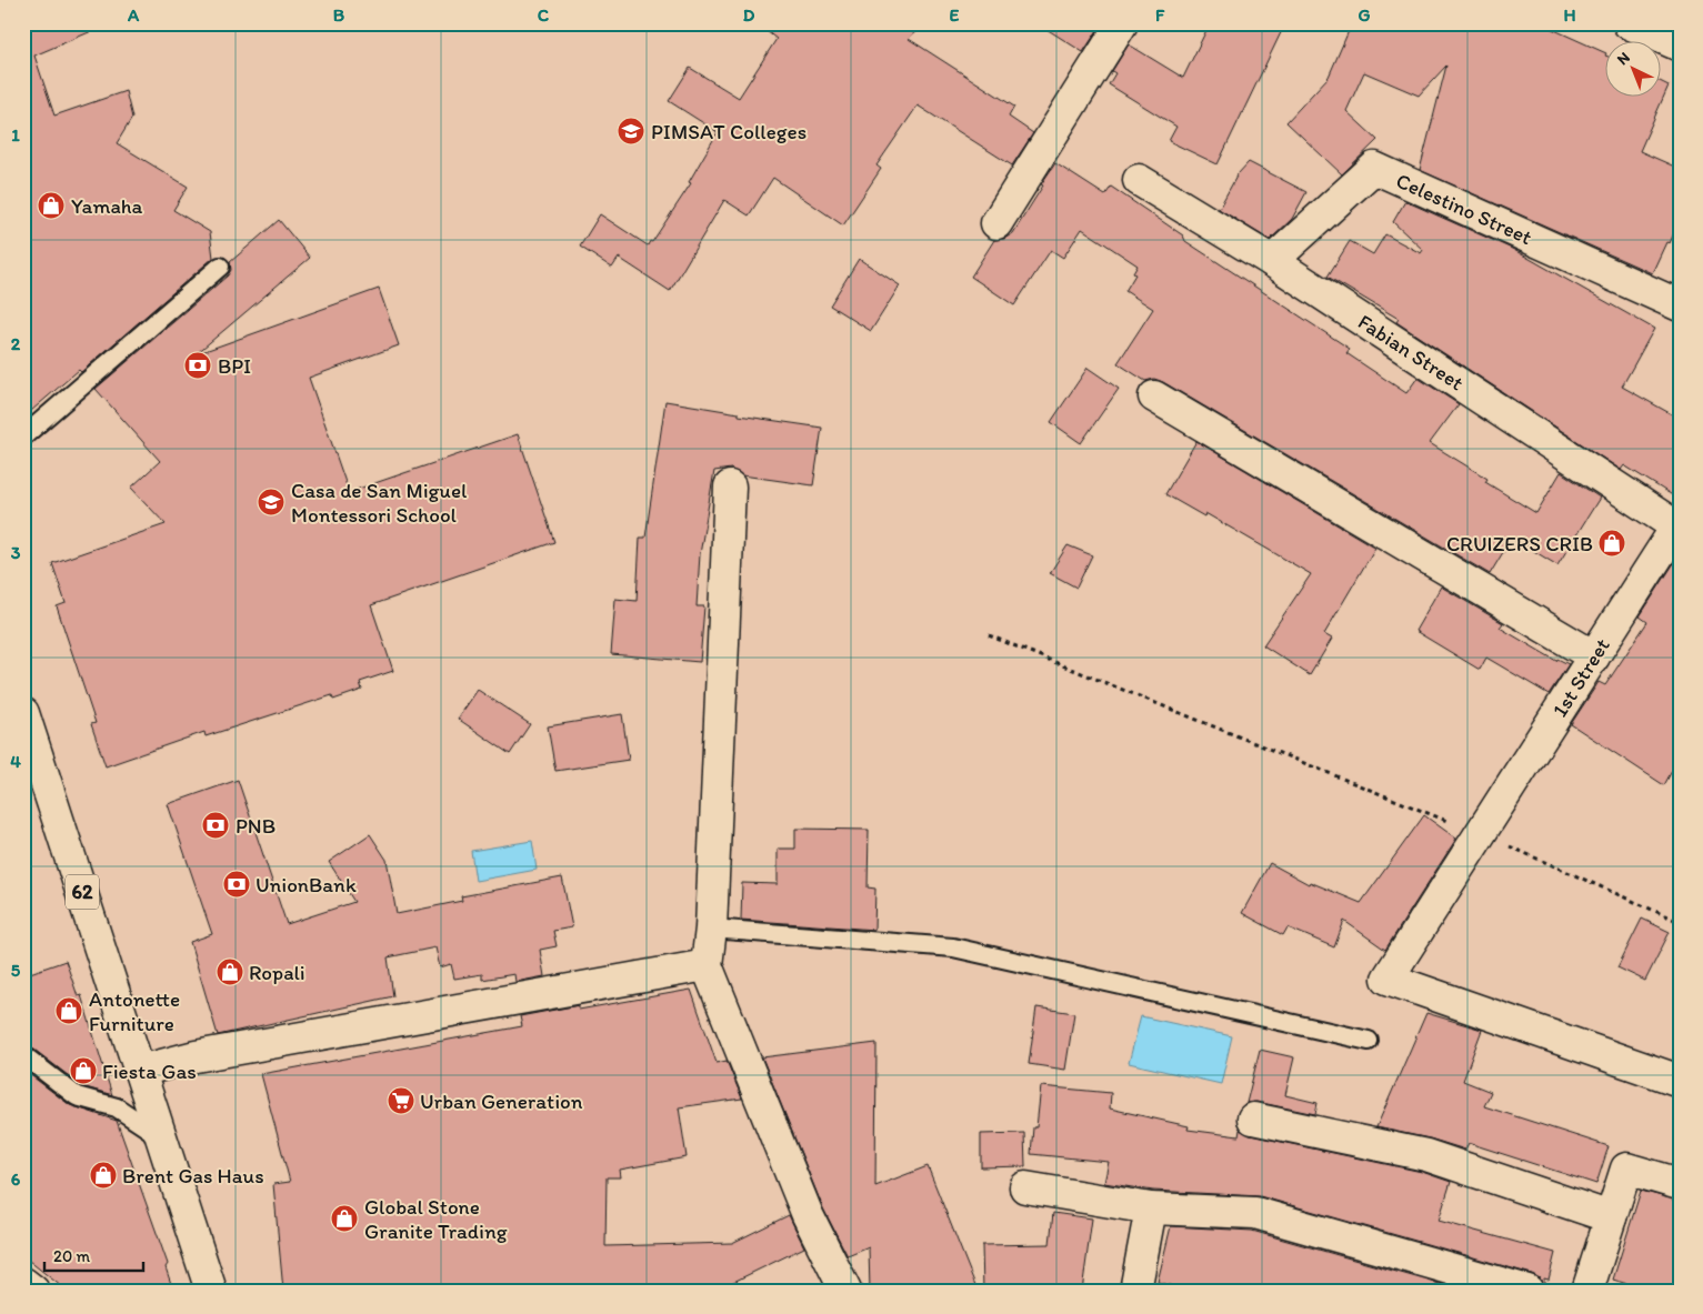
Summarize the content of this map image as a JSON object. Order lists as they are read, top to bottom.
{
  "streets": {
    "main road": [
      "Celestino Street",
      "Fabian Street",
      "1st Street",
      "62"
    ]
  },
  "crossings": [
    ["Celestino Street", "Fabian Street"],
    ["Fabian Street", "1st Street"]
  ],
  "places": {
    "school or university": ["PIMSAT Colleges", "Casa de San Miguel Montessori School"],
    "shop": [
      "Yamaha",
      "CRUIZERS CRIB",
      "Ropali",
      "Antonette Furniture",
      "Fiesta Gas",
      "Brent Gas Haus",
      "Global Stone Granite Trading"
    ],
    "bank": ["BPI", "PNB", "UnionBank"],
    "supermarket": ["Urban Generation"]
  },
  "scale_bar": "20 m",
  "north": "top left",
  "grid": {
    "columns": [
      "A",
      "B",
      "C",
      "D",
      "E",
      "F",
      "G",
      "H"
    ],
    "rows": [
      "1",
      "2",
      "3",
      "4",
      "5",
      "6"
    ]
  }
}
